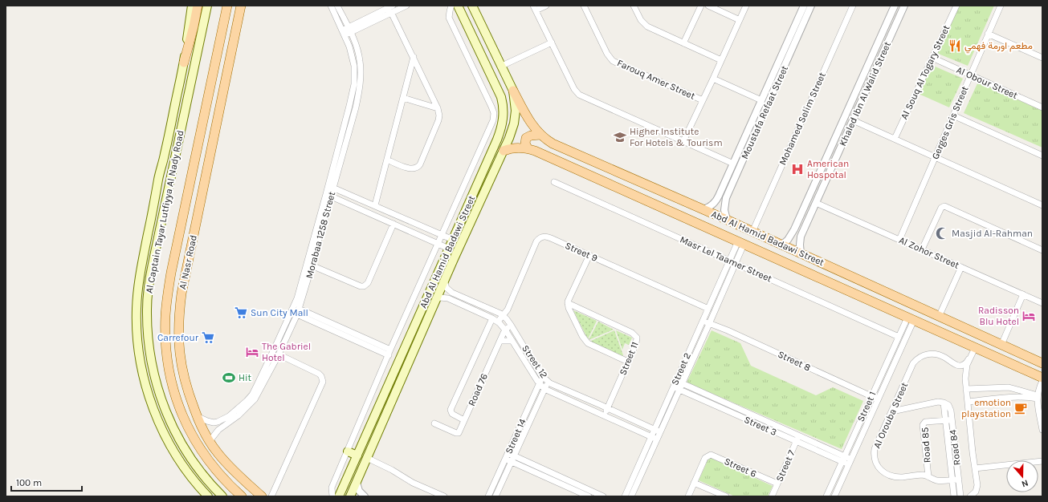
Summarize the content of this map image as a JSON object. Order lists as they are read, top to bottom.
{
  "streets": {
    "main road": ["Al Captain Tayar Lutfiyya Al Nady Road", "Abd Al Hamid Badawi Street", "Al Nasr Road"],
    "street": [
      "Al Souq Al Togary Street",
      "Farouq Amer Street",
      "Al Obour Street",
      "Khaled Ibn Al Walid Street",
      "Moustafa Refaat Street",
      "Mohamed Selim Street",
      "Gerges Gris Street",
      "Morabaa 1258 Street",
      "Street 9",
      "Al Zohor Street",
      "Masr Lel Taamer Street",
      "Street 11",
      "Street 8",
      "Street 12",
      "Street 2",
      "Road 76",
      "Street 1",
      "Al Orouba Street",
      "Street 3",
      "Street 14",
      "Road 85",
      "Road 84",
      "Street 7",
      "Street 6"
    ]
  },
  "crossings": [
    ["Al Souq Al Togary Street", "Al Obour Street"],
    ["Al Obour Street", "Gerges Gris Street"],
    ["Khaled Ibn Al Walid Street", "Abd Al Hamid Badawi Street"],
    ["Khaled Ibn Al Walid Street", "Al Zohor Street"],
    ["Moustafa Refaat Street", "Abd Al Hamid Badawi Street"],
    ["Mohamed Selim Street", "Abd Al Hamid Badawi Street"],
    ["Gerges Gris Street", "Al Zohor Street"],
    ["Morabaa 1258 Street", "Al Nasr Road"],
    ["Abd Al Hamid Badawi Street", "Street 12"],
    ["Abd Al Hamid Badawi Street", "Street 2"],
    ["Abd Al Hamid Badawi Street", "Street 1"],
    ["Street 9", "Street 12"],
    ["Street 9", "Street 2"],
    ["Masr Lel Taamer Street", "Street 2"],
    ["Masr Lel Taamer Street", "Street 1"],
    ["Street 11", "Street 12"],
    ["Street 8", "Street 2"],
    ["Street 8", "Street 1"],
    ["Street 12", "Street 2"],
    ["Street 12", "Road 76"],
    ["Street 12", "Street 14"],
    ["Street 2", "Street 3"],
    ["Street 1", "Street 3"],
    ["Al Orouba Street", "Road 85"],
    ["Al Orouba Street", "Road 84"],
    ["Street 3", "Street 7"],
    ["Road 85", "Road 84"],
    ["Street 7", "Street 6"]
  ],
  "places": {
    "restaurant": ["مطعم اورمة فهمي"],
    "school or university": ["Higher Institute For Hotels & Tourism"],
    "hospital": ["American Hospotal"],
    "mosque": ["Masjid Al-Rahman"],
    "supermarket": ["Sun City Mall", "Carrefour"],
    "hotel": ["Radisson Blu Hotel", "The Gabriel Hotel"],
    "sports": ["Hit"],
    "cafe": ["emotion playstation"]
  },
  "scale_bar": "100 m",
  "north": "bottom"
}
